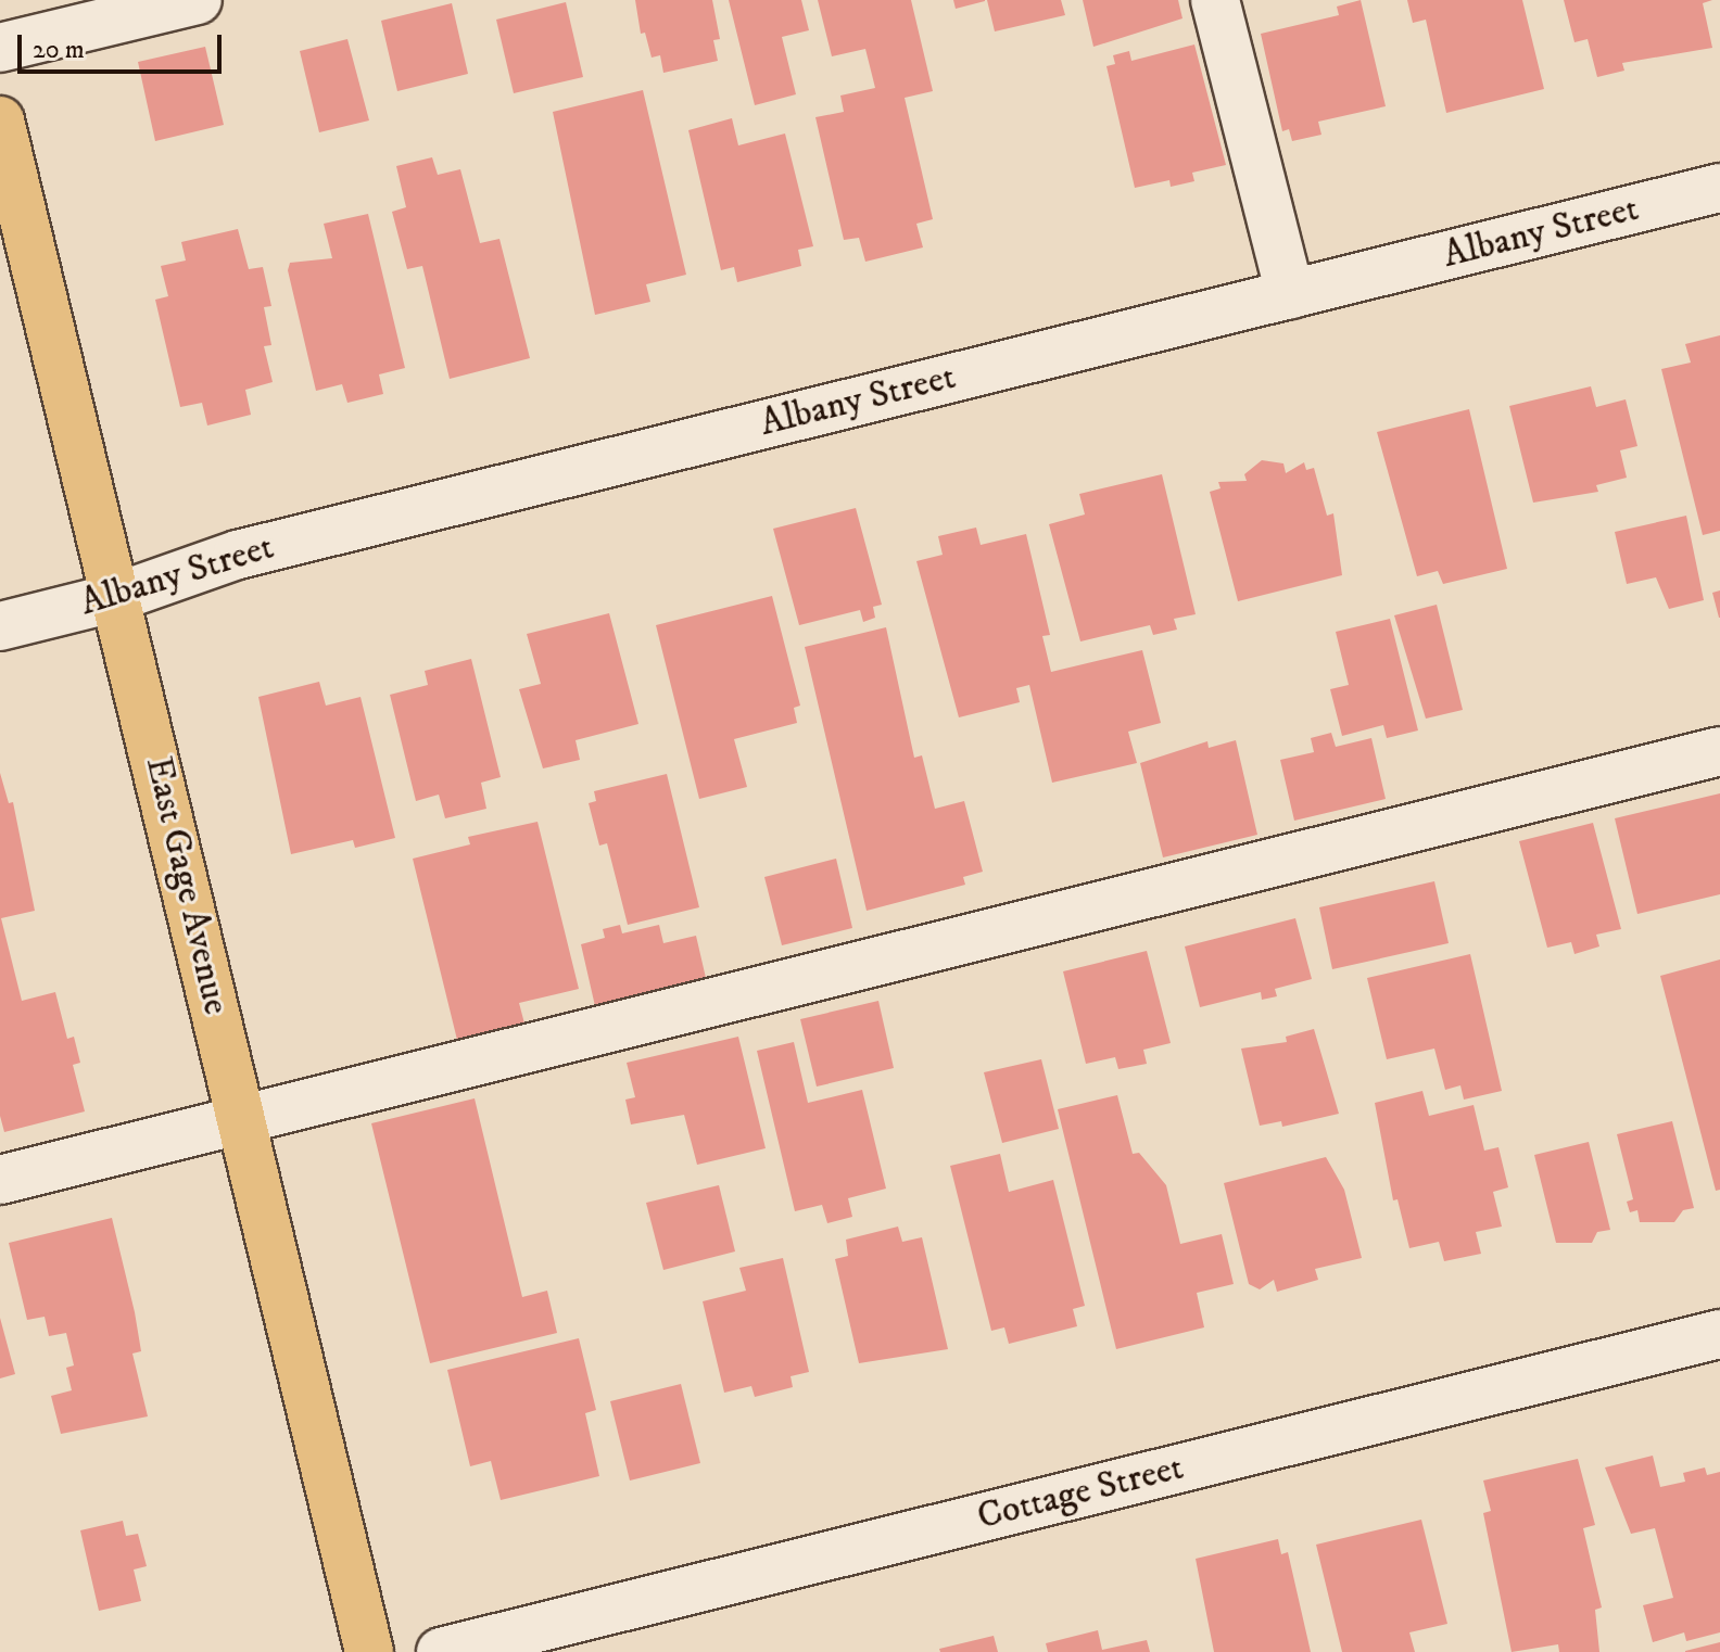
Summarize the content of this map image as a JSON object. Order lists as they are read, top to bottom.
{
  "streets": {
    "main road": ["East Gage Avenue"],
    "street": ["Albany Street", "Cottage Street"]
  },
  "crossings": [
    ["Albany Street", "East Gage Avenue"]
  ],
  "scale_bar": "20 m"
}
